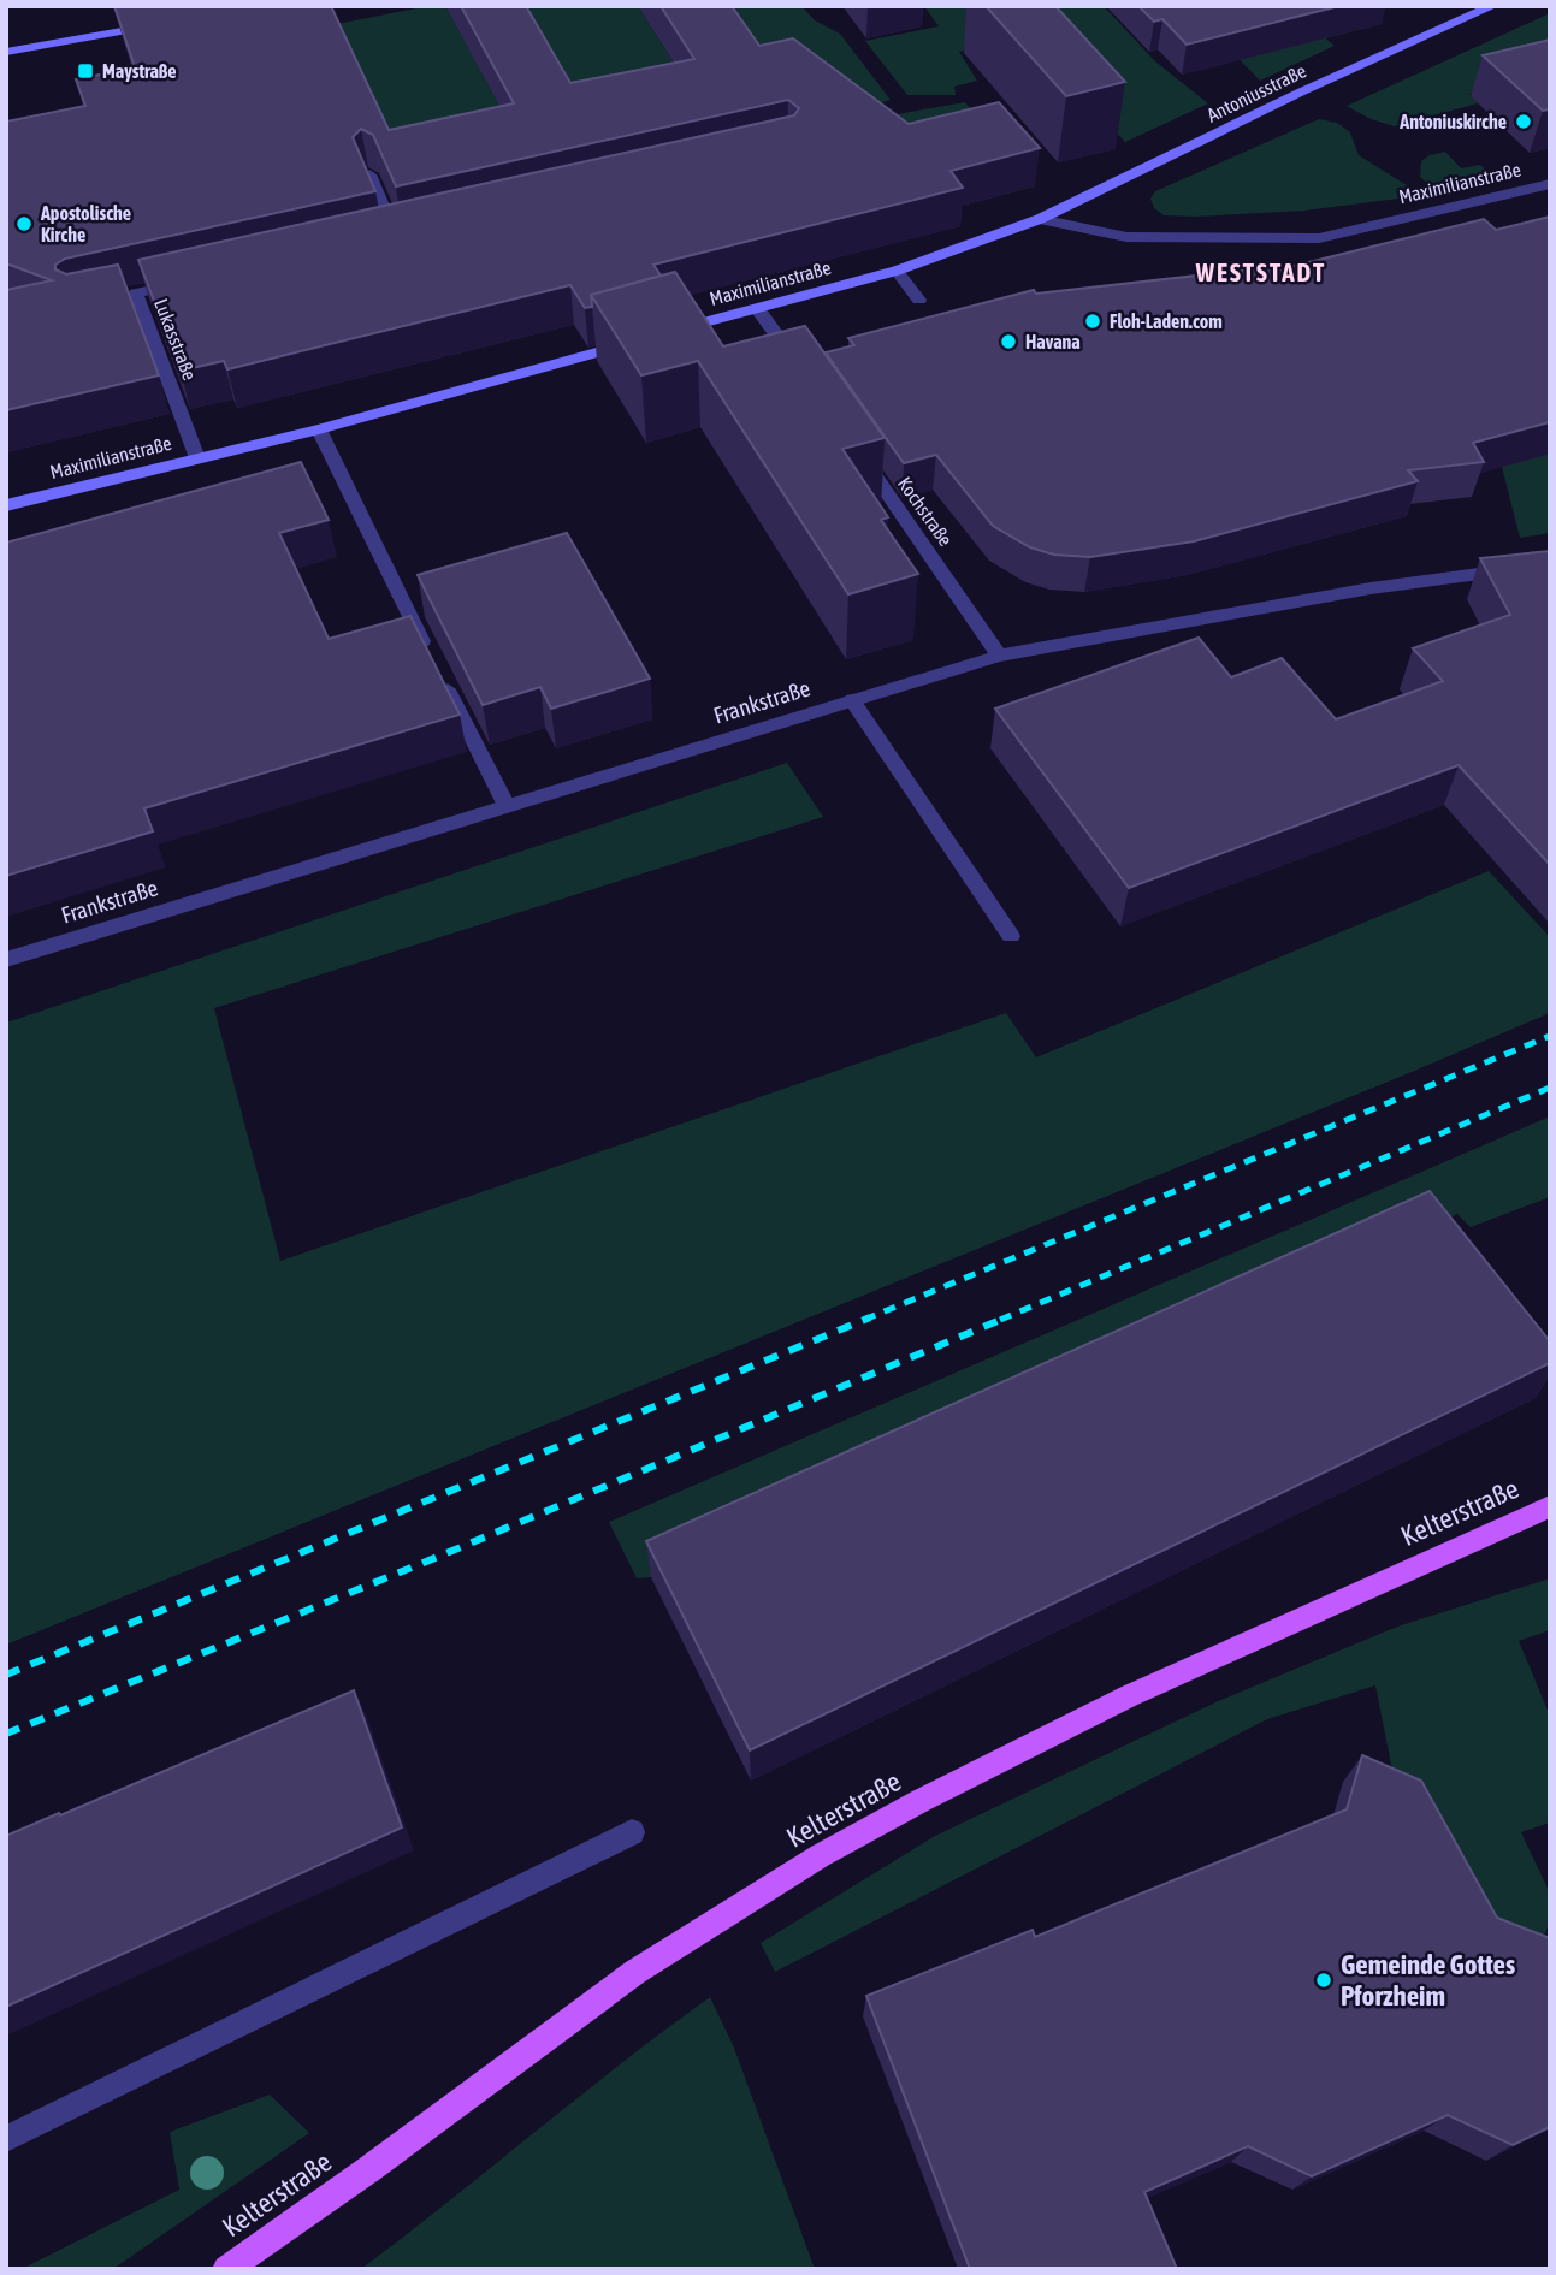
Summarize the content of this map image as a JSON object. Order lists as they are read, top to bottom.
{
  "streets": {
    "main road": ["Kelterstraße"],
    "street": [
      "Antoniusstraße",
      "Maximilianstraße",
      "Lukasstraße",
      "Kochstraße",
      "Frankstraße"
    ]
  },
  "crossings": [
    ["Antoniusstraße", "Maximilianstraße"],
    ["Maximilianstraße", "Lukasstraße"],
    ["Kochstraße", "Frankstraße"]
  ],
  "districts": ["WESTSTADT"],
  "places": {
    "transit": ["Maystraße"],
    "other": [
      "Antoniuskirche",
      "Apostolische Kirche",
      "Floh-Laden.com",
      "Havana",
      "Gemeinde Gottes Pforzheim"
    ]
  }
}
